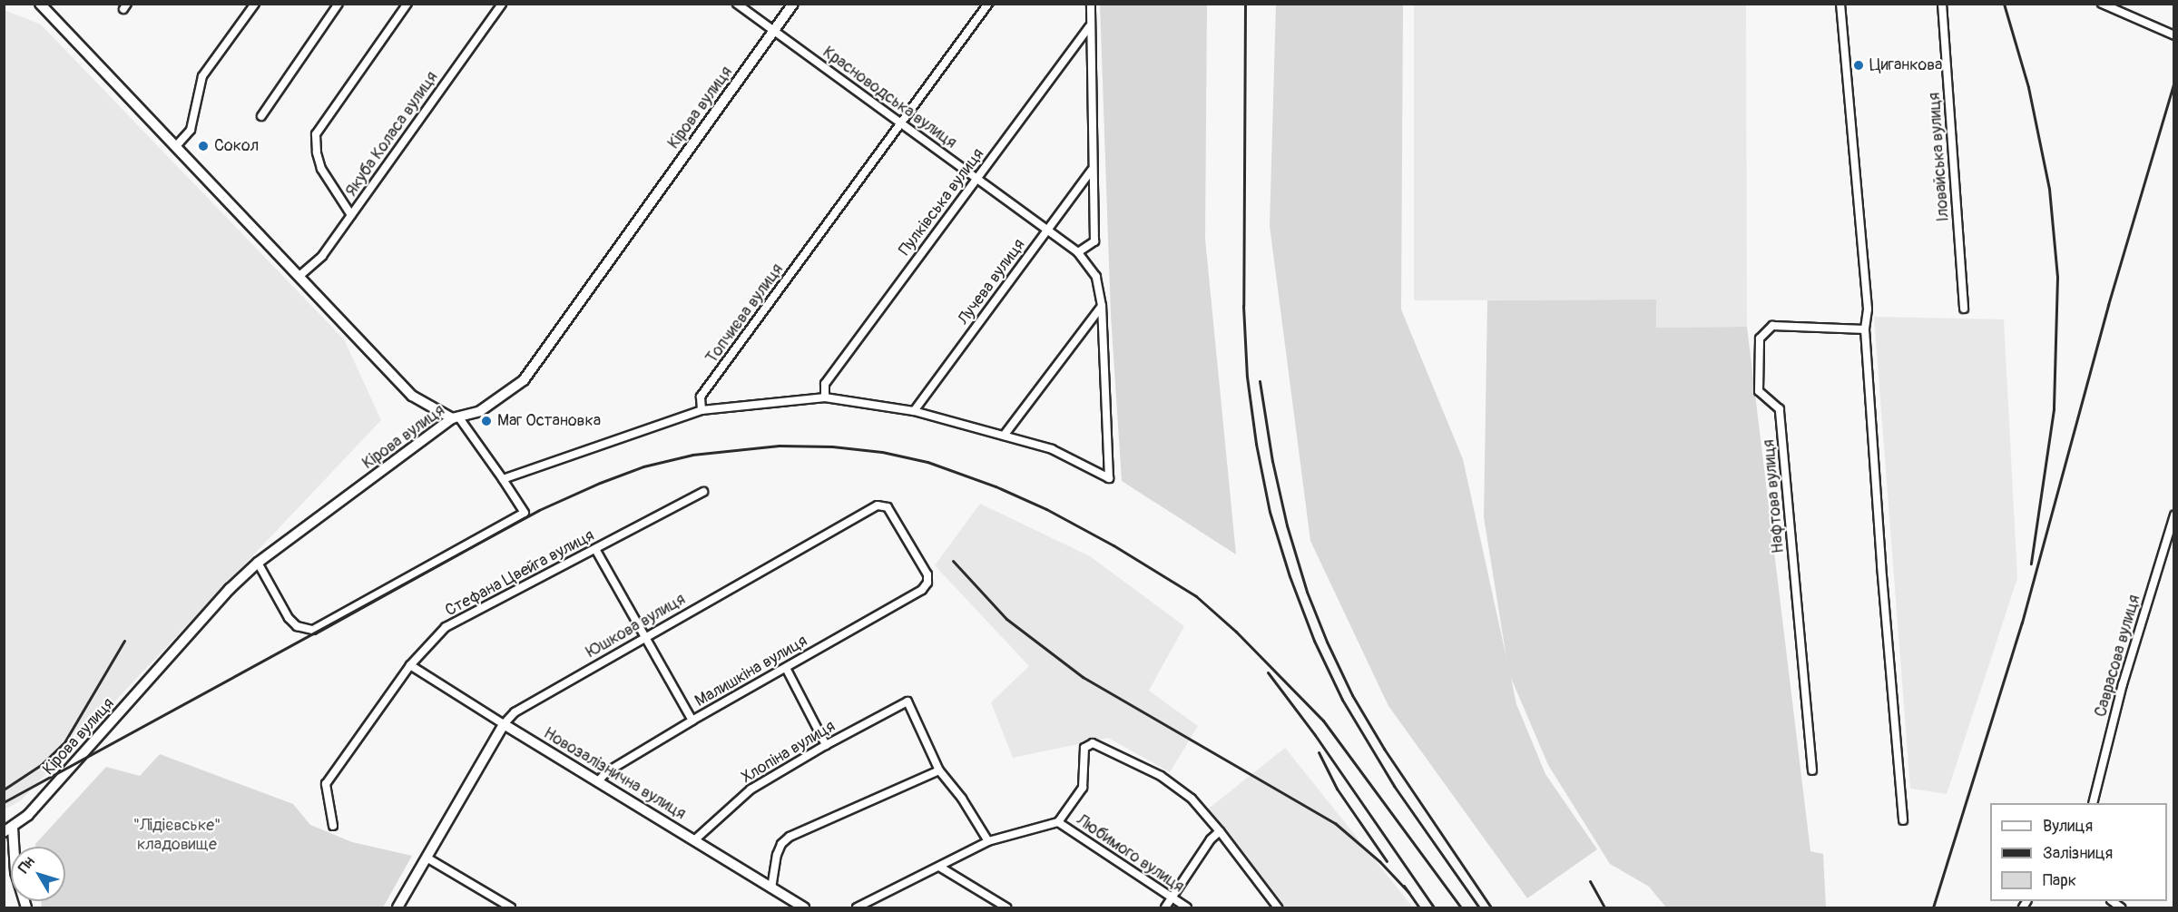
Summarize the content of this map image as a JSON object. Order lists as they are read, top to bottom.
{
  "streets": {
    "main road": ["Кірова вулиця", "Юшкова вулиця", "Новозалізнична вулиця"],
    "street": [
      "Красноводська вулиця",
      "Якуба Коласа вулиця",
      "Іловайська вулиця",
      "Пулківська вулиця",
      "Лучева вулиця",
      "Топчиєва вулиця",
      "Нафтова вулиця",
      "Стефана Цвейга вулиця",
      "Саврасова вулиця",
      "Малишкіна вулиця",
      "Хлопіна вулиця",
      "Любимого вулиця"
    ]
  },
  "crossings": [
    ["Красноводська вулиця", "Кірова вулиця"],
    ["Красноводська вулиця", "Пулківська вулиця"],
    ["Красноводська вулиця", "Лучева вулиця"],
    ["Красноводська вулиця", "Топчиєва вулиця"],
    ["Стефана Цвейга вулиця", "Новозалізнична вулиця"],
    ["Юшкова вулиця", "Малишкіна вулиця"],
    ["Юшкова вулиця", "Новозалізнична вулиця"],
    ["Малишкіна вулиця", "Новозалізнична вулиця"],
    ["Хлопіна вулиця", "Новозалізнична вулиця"]
  ],
  "parks": ["\"Лідієвське\" кладовище"],
  "places": ["Циганкова", "Сокол", "Маг Остановка"],
  "legend": ["Вулиця", "Залізниця", "Парк"],
  "north": "top left"
}
